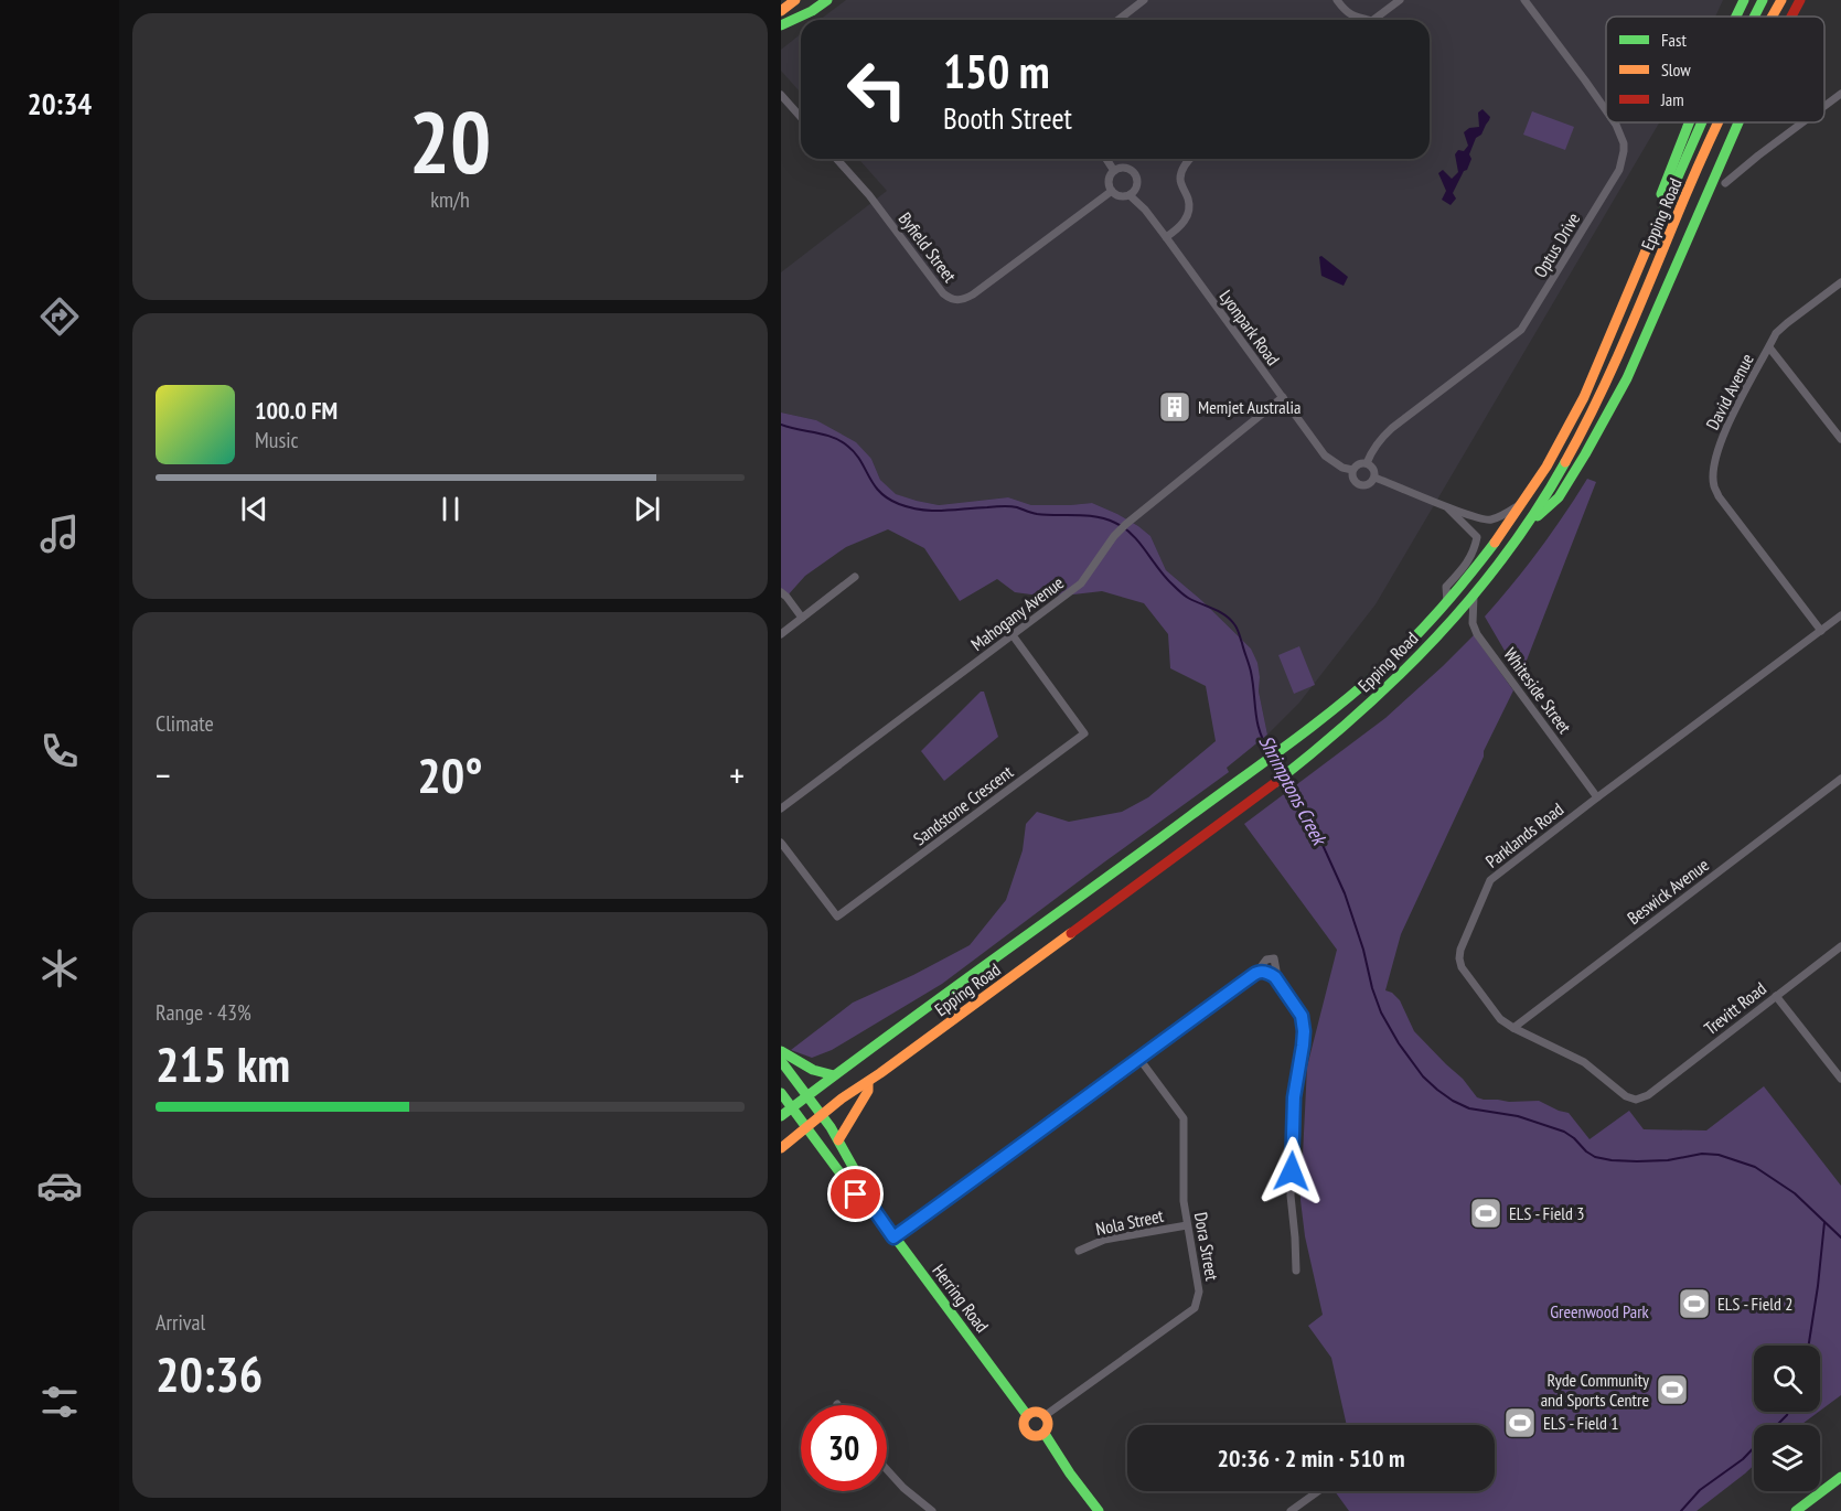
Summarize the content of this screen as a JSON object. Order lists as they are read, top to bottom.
{
  "streets": {
    "main road": ["Epping Road", "Herring Road"],
    "street": [
      "Optus Drive",
      "Byfield Street",
      "Lyonpark Road",
      "David Avenue",
      "Mahogany Avenue",
      "Whiteside Street",
      "Sandstone Crescent",
      "Parklands Road",
      "Beswick Avenue",
      "Trevitt Road",
      "Nola Street",
      "Dora Street"
    ]
  },
  "crossings": [
    ["Epping Road", "Whiteside Street"],
    ["Epping Road", "Herring Road"],
    ["Optus Drive", "Lyonpark Road"],
    ["Byfield Street", "Lyonpark Road"],
    ["Lyonpark Road", "Mahogany Avenue"],
    ["David Avenue", "Parklands Road"],
    ["Mahogany Avenue", "Sandstone Crescent"],
    ["Whiteside Street", "Parklands Road"],
    ["Parklands Road", "Beswick Avenue"],
    ["Parklands Road", "Trevitt Road"],
    ["Nola Street", "Dora Street"],
    ["Dora Street", "Herring Road"]
  ],
  "water": ["Shrimptons Creek"],
  "parks": ["Greenwood Park"],
  "places": {
    "building": ["Memjet Australia"],
    "sports": [
      "ELS - Field 3",
      "ELS - Field 2",
      "Ryde Community and Sports Centre",
      "ELS - Field 1"
    ]
  },
  "legend": ["Fast", "Slow", "Jam"],
  "page": {
    "tabs": "20:34",
    "tile": [
      ["20", "km/h"],
      "Climate",
      ["Range · 43%", "215 km"],
      ["Arrival", "20:36"]
    ],
    "turn": ["150 m", "Booth Street"],
    "song": ["100.0 FM", "Music"],
    "heat": ["−", "20°", "+"],
    "limit": "30",
    "trip": "20:36 · 2 min · 510 m"
  }
}
